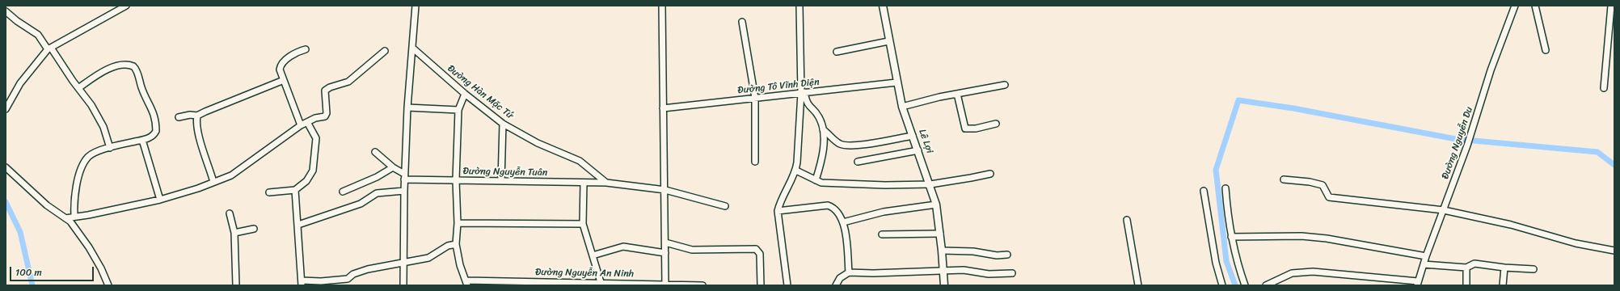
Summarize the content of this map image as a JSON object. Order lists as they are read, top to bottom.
{
  "streets": {
    "street": [
      "Đường Tô Vĩnh Diện",
      "Đường Hàn Mặc Tử",
      "Lê Lợi",
      "Đường Nguyễn Du",
      "Đường Nguyễn Tuân",
      "Đường Nguyễn An Ninh"
    ]
  },
  "crossings": [
    ["Đường Tô Vĩnh Diện", "Lê Lợi"],
    ["Đường Hàn Mặc Tử", "Đường Nguyễn Tuân"]
  ],
  "scale_bar": "100 m"
}
